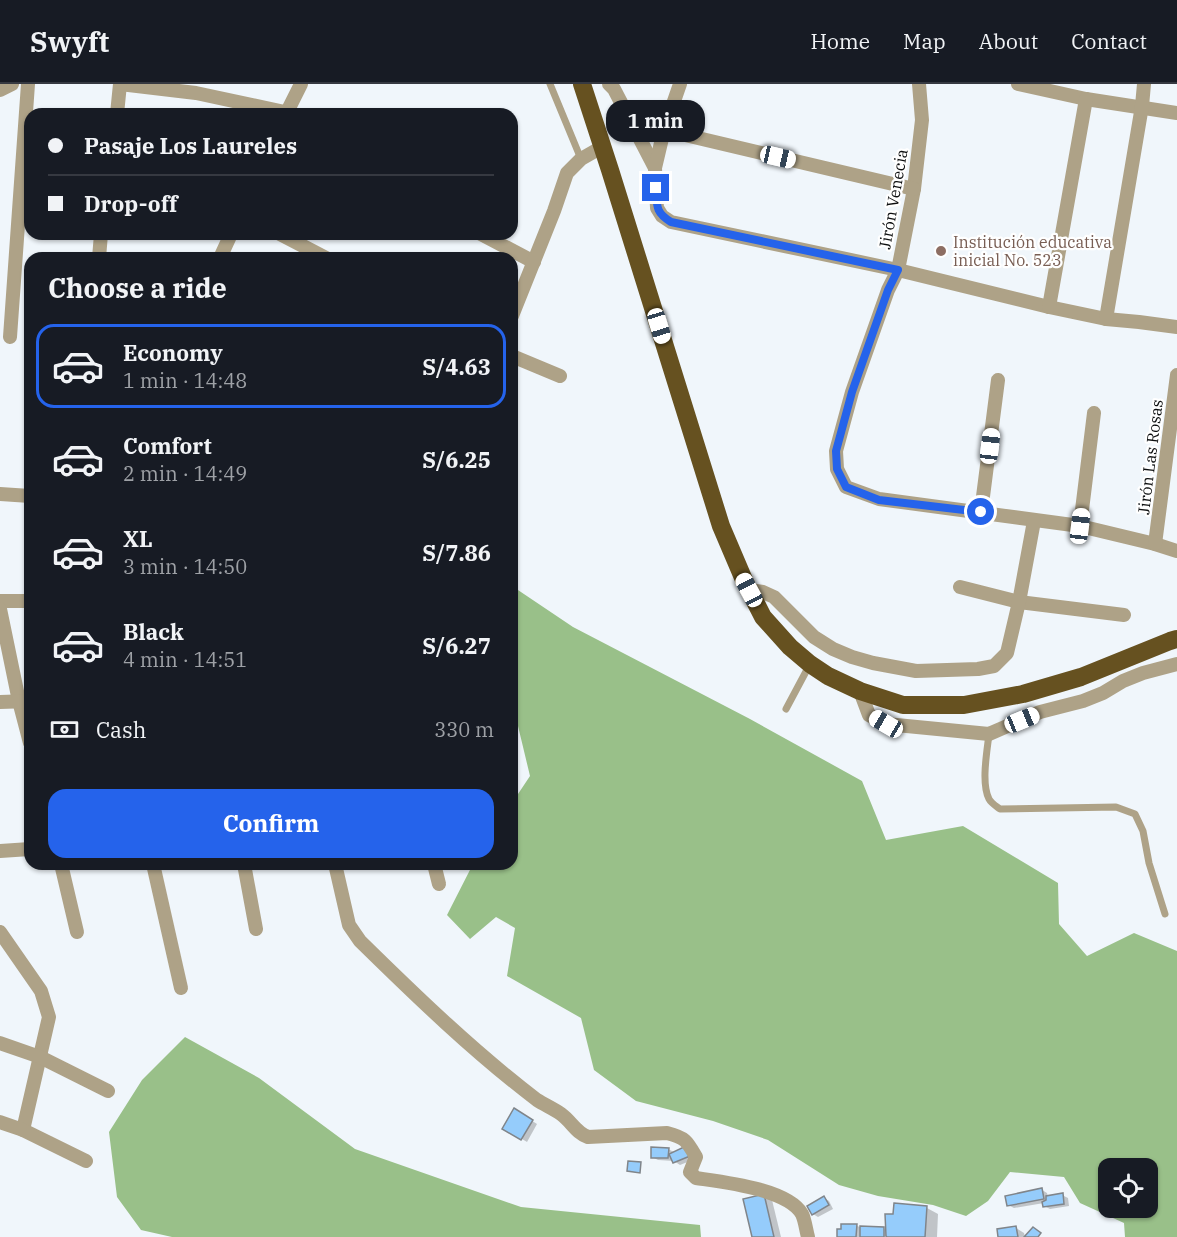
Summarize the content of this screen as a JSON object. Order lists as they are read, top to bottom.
{
  "streets": {
    "street": ["Jirón Venecia", "Jirón Las Rosas"]
  },
  "places": ["Institución educativa inicial No. 523"],
  "page": {
    "header": "Swyft",
    "nav": [
      "Home",
      "Map",
      "About",
      "Contact"
    ],
    "bubble": "1 min",
    "banner": ["Pasaje Los Laureles", "Drop-off"],
    "heading": "Choose a ride",
    "list": [
      {
        "name": "Economy",
        "note": "1 min · 14:48",
        "value": "S/4.63"
      },
      {
        "name": "Comfort",
        "note": "2 min · 14:49",
        "value": "S/6.25"
      },
      {
        "name": "XL",
        "note": "3 min · 14:50",
        "value": "S/7.86"
      },
      {
        "name": "Black",
        "note": "4 min · 14:51",
        "value": "S/6.27"
      }
    ],
    "pay": ["Cash", "330 m"],
    "buttons": "Confirm"
  }
}
